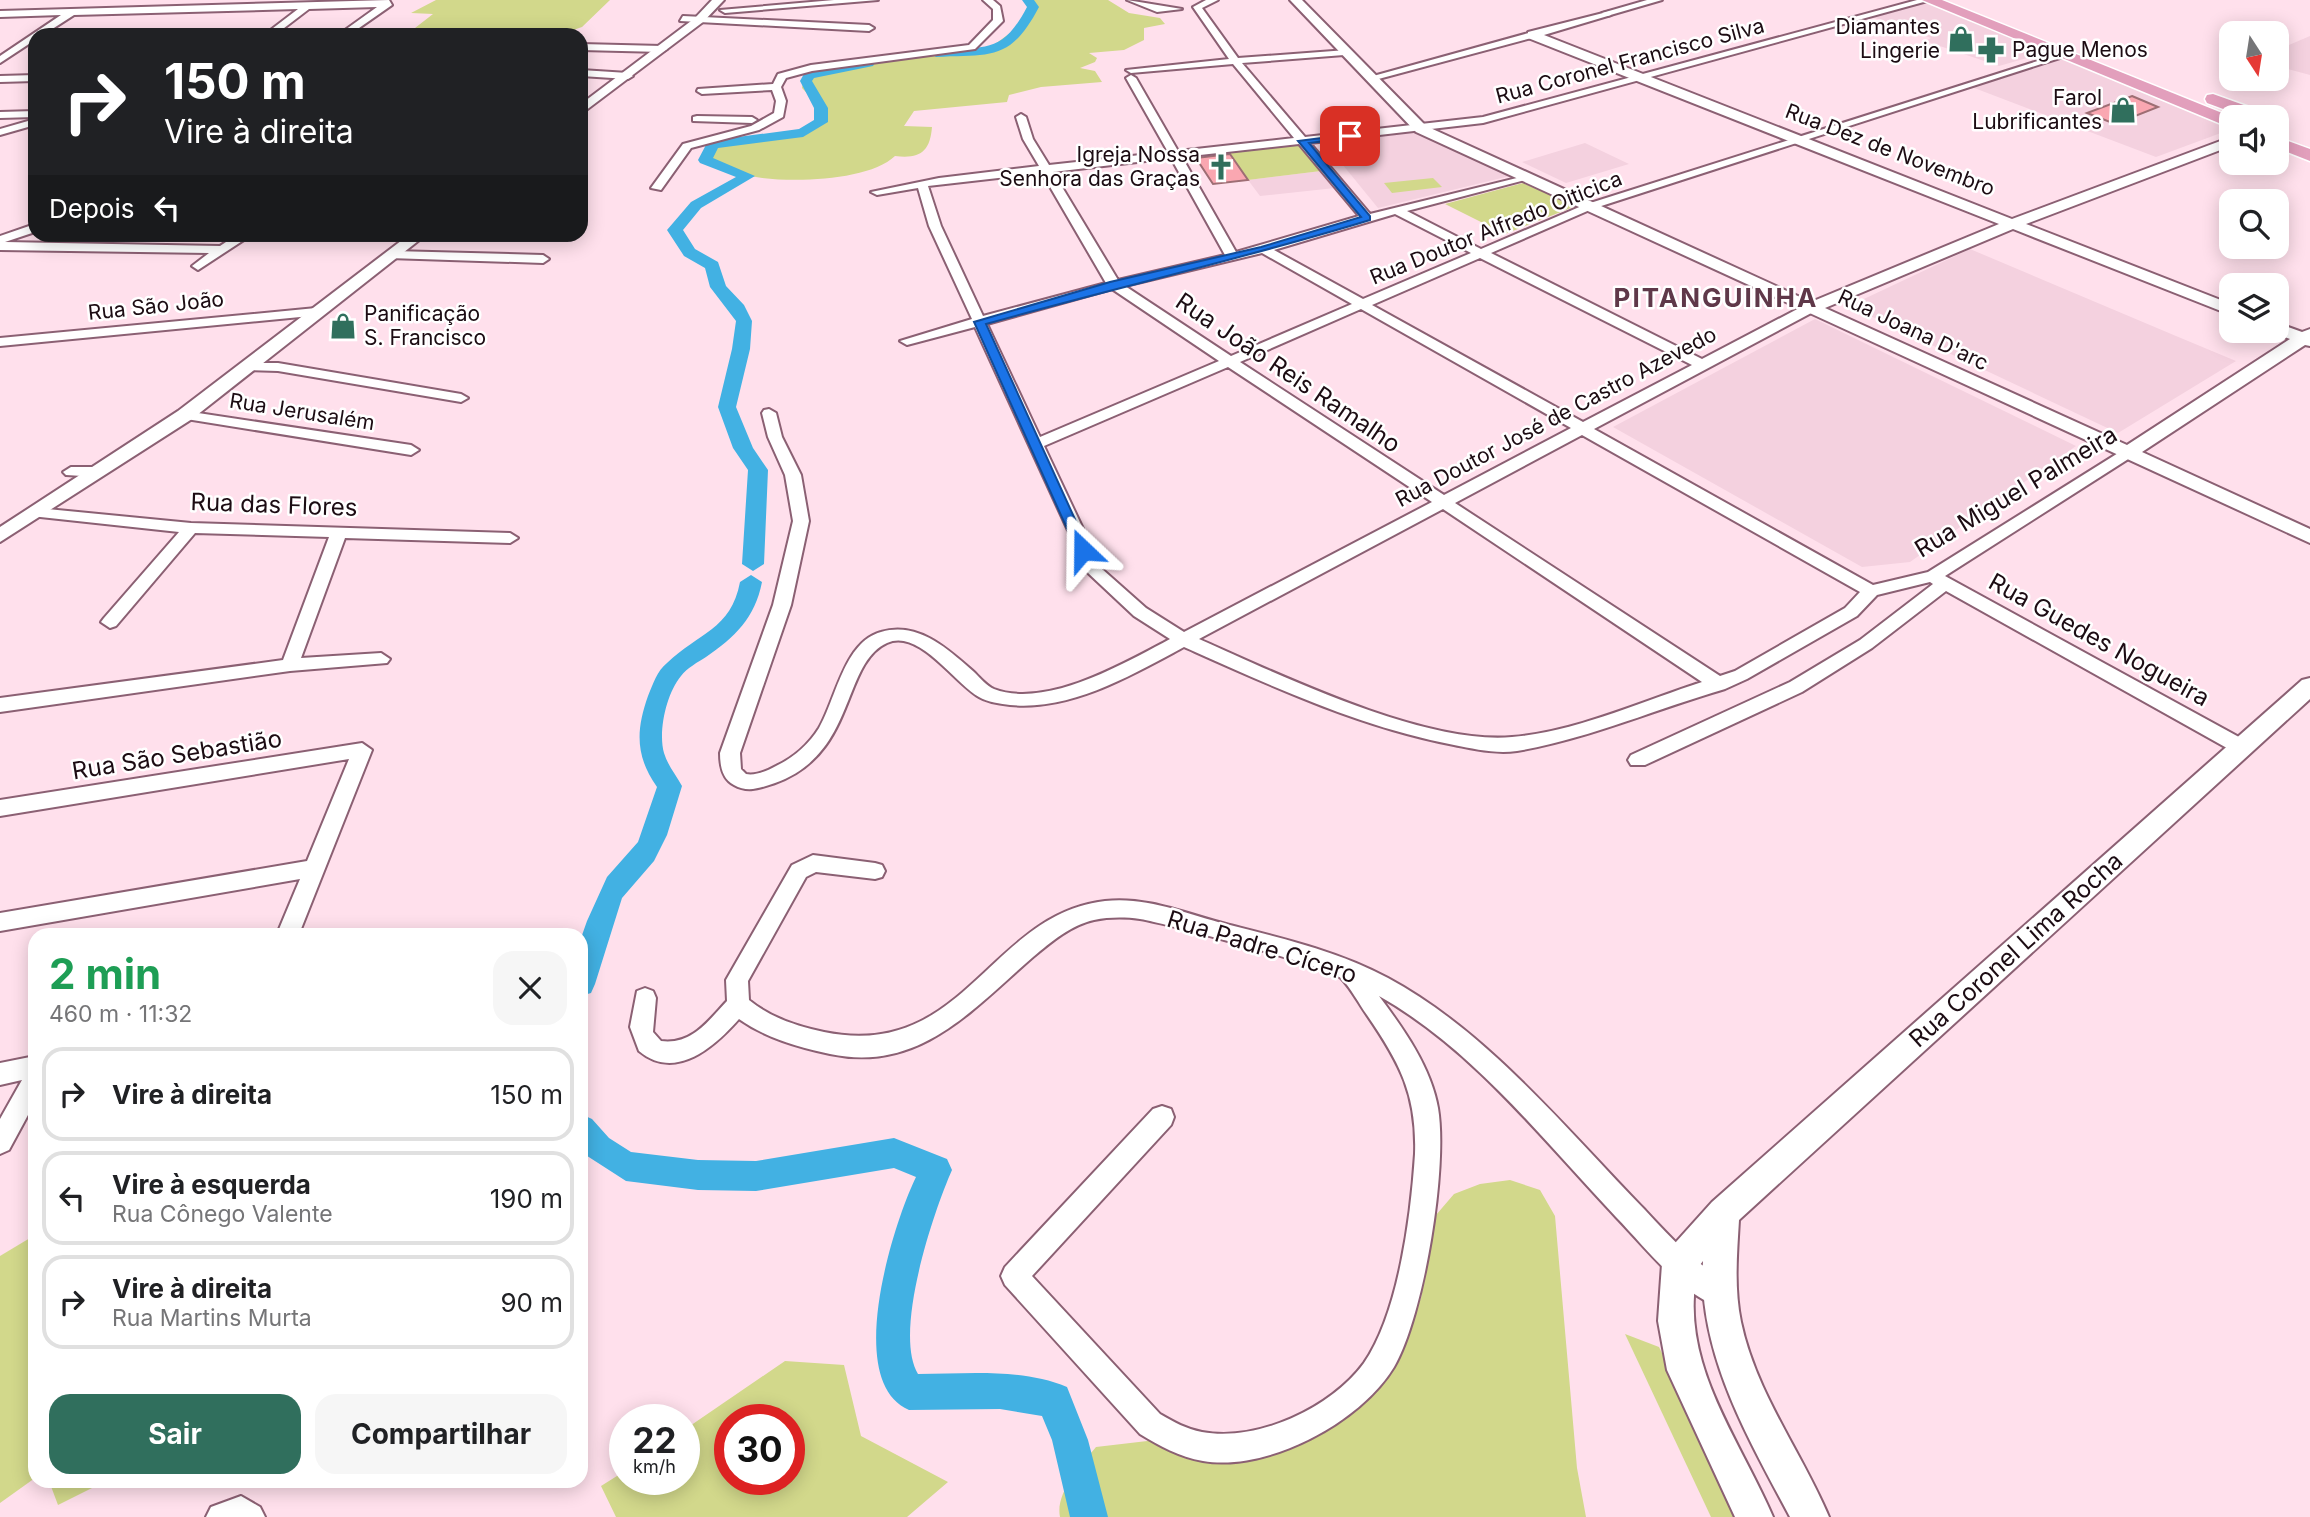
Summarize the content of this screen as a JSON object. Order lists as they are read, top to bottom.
{
  "streets": {
    "street": [
      "Rua Coronel Francisco Silva",
      "Rua Dez de Novembro",
      "Rua Doutor Alfredo Oiticica",
      "Rua São João",
      "Rua Joana D'arc",
      "Rua João Reis Ramalho",
      "Rua Jerusalém",
      "Rua Doutor José de Castro Azevedo",
      "Rua Miguel Palmeira",
      "Rua das Flores",
      "Rua Guedes Nogueira",
      "Rua São Sebastião",
      "Rua Padre Cícero",
      "Rua Coronel Lima Rocha"
    ]
  },
  "crossings": [
    ["Rua Coronel Francisco Silva", "Rua Dez de Novembro"],
    ["Rua Coronel Francisco Silva", "Rua Joana D'arc"],
    ["Rua Coronel Francisco Silva", "Rua Miguel Palmeira"],
    ["Rua Dez de Novembro", "Rua Doutor Alfredo Oiticica"],
    ["Rua Dez de Novembro", "Rua Doutor José de Castro Azevedo"],
    ["Rua Doutor Alfredo Oiticica", "Rua Joana D'arc"],
    ["Rua Doutor Alfredo Oiticica", "Rua João Reis Ramalho"],
    ["Rua Doutor Alfredo Oiticica", "Rua Miguel Palmeira"],
    ["Rua Joana D'arc", "Rua Doutor José de Castro Azevedo"],
    ["Rua Joana D'arc", "Rua Miguel Palmeira"],
    ["Rua João Reis Ramalho", "Rua Doutor José de Castro Azevedo"],
    ["Rua João Reis Ramalho", "Rua Miguel Palmeira"],
    ["Rua Doutor José de Castro Azevedo", "Rua Miguel Palmeira"],
    ["Rua Miguel Palmeira", "Rua Guedes Nogueira"],
    ["Rua Guedes Nogueira", "Rua Coronel Lima Rocha"],
    ["Rua Padre Cícero", "Rua Coronel Lima Rocha"]
  ],
  "districts": ["PITANGUINHA"],
  "places": {
    "shop": ["Diamantes Lingerie", "Farol Lubrificantes", "Panificação S. Francisco"],
    "pharmacy": ["Pague Menos"],
    "church": ["Igreja Nossa Senhora das Graças"]
  },
  "north": "bottom",
  "page": {
    "turn": ["150 m", "Vire à direita"],
    "then": "Depois",
    "heading": ["2 min", "460 m · 11:32"],
    "list": [
      {
        "name": "Vire à direita",
        "value": "150 m"
      },
      {
        "name": "Vire à esquerda",
        "note": "Rua Cônego Valente",
        "value": "190 m"
      },
      {
        "name": "Vire à direita",
        "note": "Rua Martins Murta",
        "value": "90 m"
      }
    ],
    "buttons": ["Sair", "Compartilhar"],
    "speed": "22 km/h",
    "limit": "30"
  }
}
